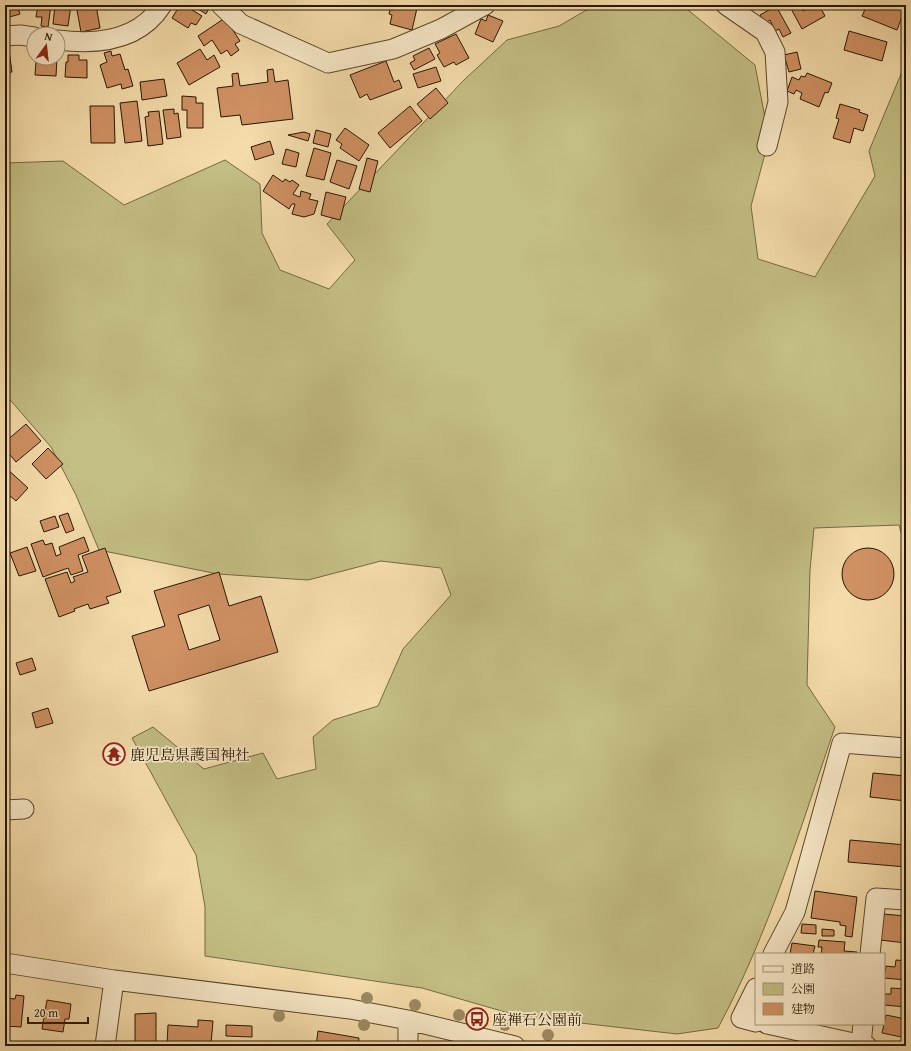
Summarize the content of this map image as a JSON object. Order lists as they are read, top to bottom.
{
  "places": {
    "temple": ["鹿児島県護国神社"],
    "bus stop": ["座禅石公園前"]
  },
  "legend": ["道路", "公園", "建物"],
  "scale_bar": "20 m",
  "north": "top"
}
